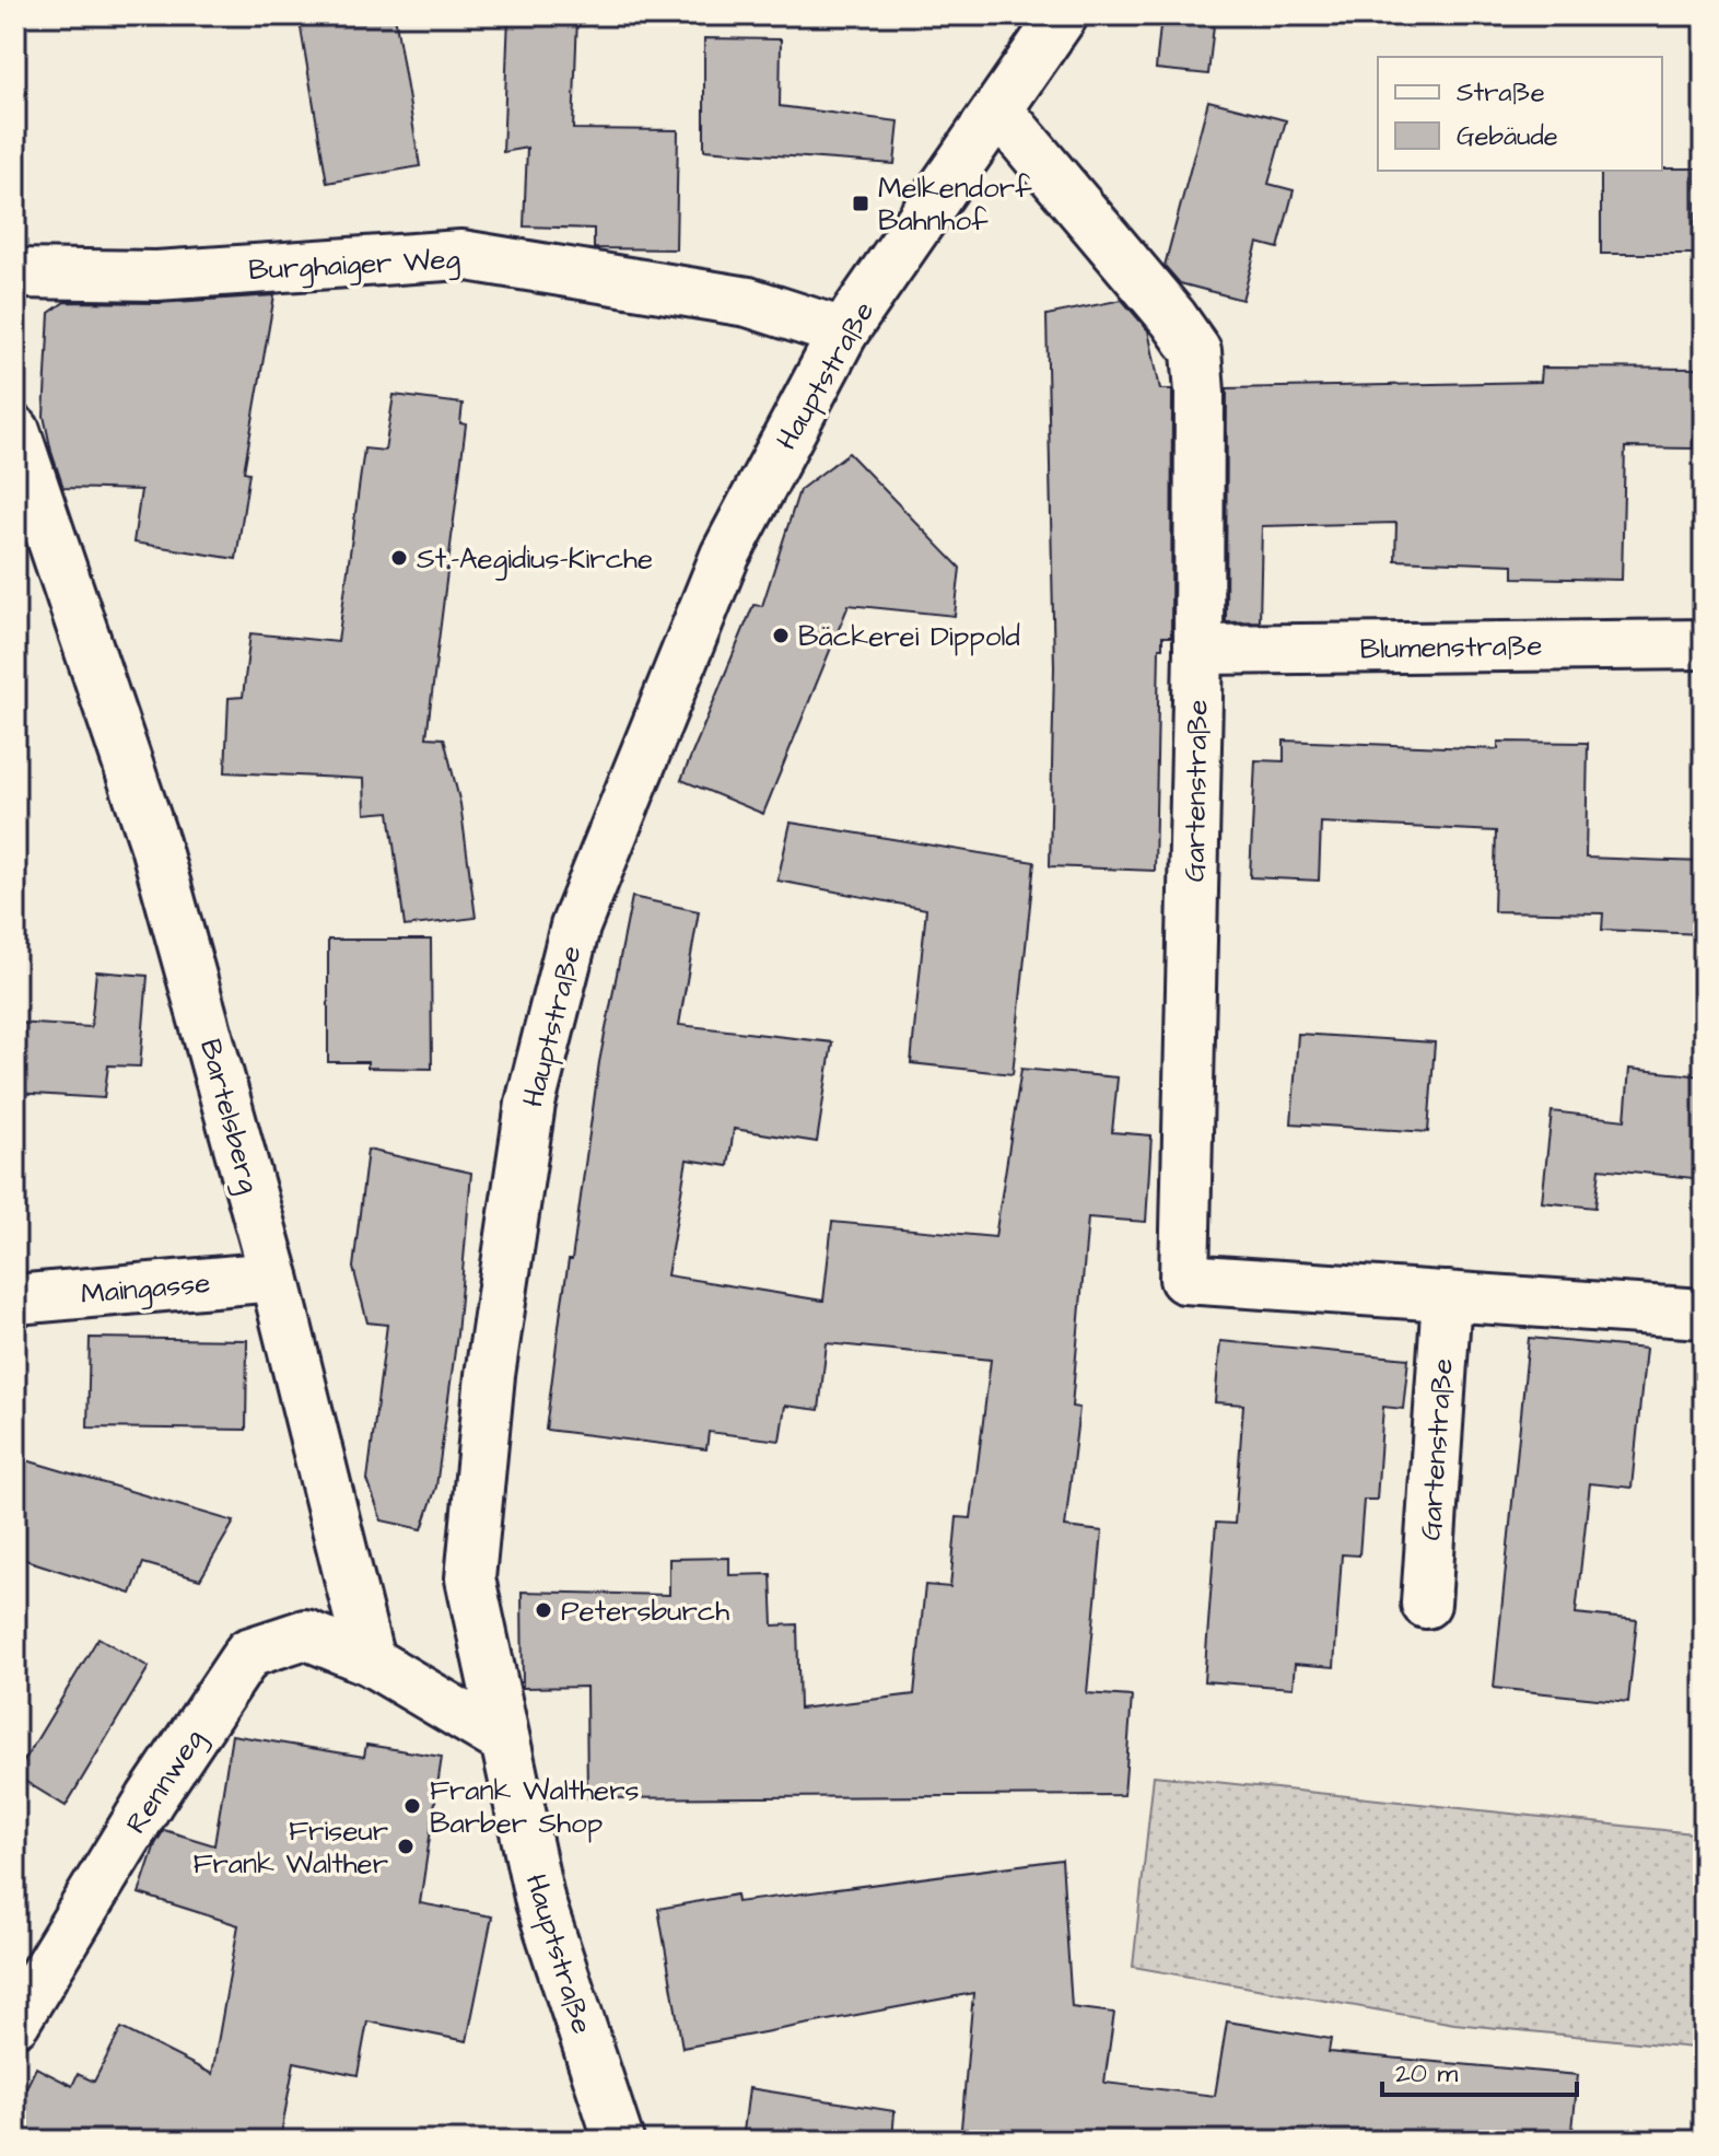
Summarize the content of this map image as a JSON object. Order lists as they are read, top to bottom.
{
  "streets": {
    "street": [
      "Burghaiger Weg",
      "Hauptstraße",
      "Blumenstraße",
      "Gartenstraße",
      "Bartelsberg",
      "Maingasse",
      "Rennweg"
    ]
  },
  "crossings": [
    ["Burghaiger Weg", "Hauptstraße"],
    ["Hauptstraße", "Gartenstraße"],
    ["Blumenstraße", "Gartenstraße"],
    ["Bartelsberg", "Maingasse"],
    ["Bartelsberg", "Rennweg"]
  ],
  "places": {
    "transit": ["Melkendorf Bahnhof"],
    "other": [
      "St.-Aegidius-Kirche",
      "Bäckerei Dippold",
      "Petersburch",
      "Frank Walthers Barber Shop",
      "Friseur Frank Walther"
    ]
  },
  "legend": ["Straße", "Gebäude"],
  "scale_bar": "20 m"
}
